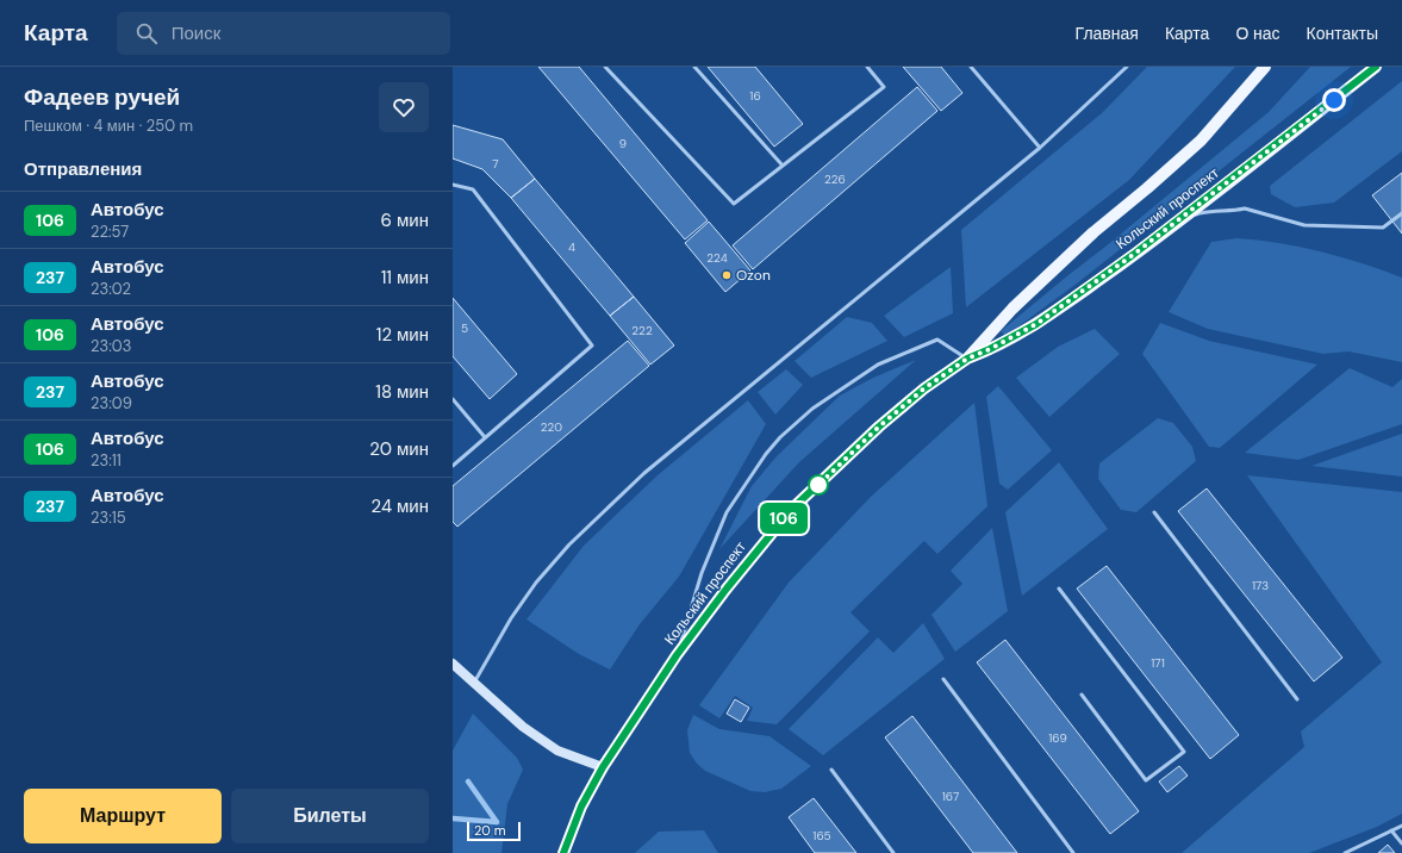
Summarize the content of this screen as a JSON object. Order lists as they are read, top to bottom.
{
  "streets": {
    "main road": ["Кольский проспект"]
  },
  "places": ["Ozon"],
  "lines": ["bus line 106"],
  "house_numbers": [
    "16",
    "9",
    "7",
    "226",
    "4",
    "224",
    "5",
    "222",
    "220",
    "173",
    "171",
    "169",
    "167",
    "165"
  ],
  "scale_bar": "20 m",
  "page": {
    "header": "Карта",
    "search": "Поиск",
    "nav": [
      "Главная",
      "Карта",
      "О нас",
      "Контакты"
    ],
    "heading": [
      ["Фадеев ручей", "Пешком · 4 мин · 250 m"],
      "Отправления"
    ],
    "on_map": "106",
    "list": [
      {
        "mark": "106",
        "name": "Автобус",
        "note": "22:57",
        "value": "6 мин"
      },
      {
        "mark": "237",
        "name": "Автобус",
        "note": "23:02",
        "value": "11 мин"
      },
      {
        "mark": "106",
        "name": "Автобус",
        "note": "23:03",
        "value": "12 мин"
      },
      {
        "mark": "237",
        "name": "Автобус",
        "note": "23:09",
        "value": "18 мин"
      },
      {
        "mark": "106",
        "name": "Автобус",
        "note": "23:11",
        "value": "20 мин"
      },
      {
        "mark": "237",
        "name": "Автобус",
        "note": "23:15",
        "value": "24 мин"
      }
    ],
    "buttons": ["Маршрут", "Билеты"],
    "scale": "20 m"
  }
}
